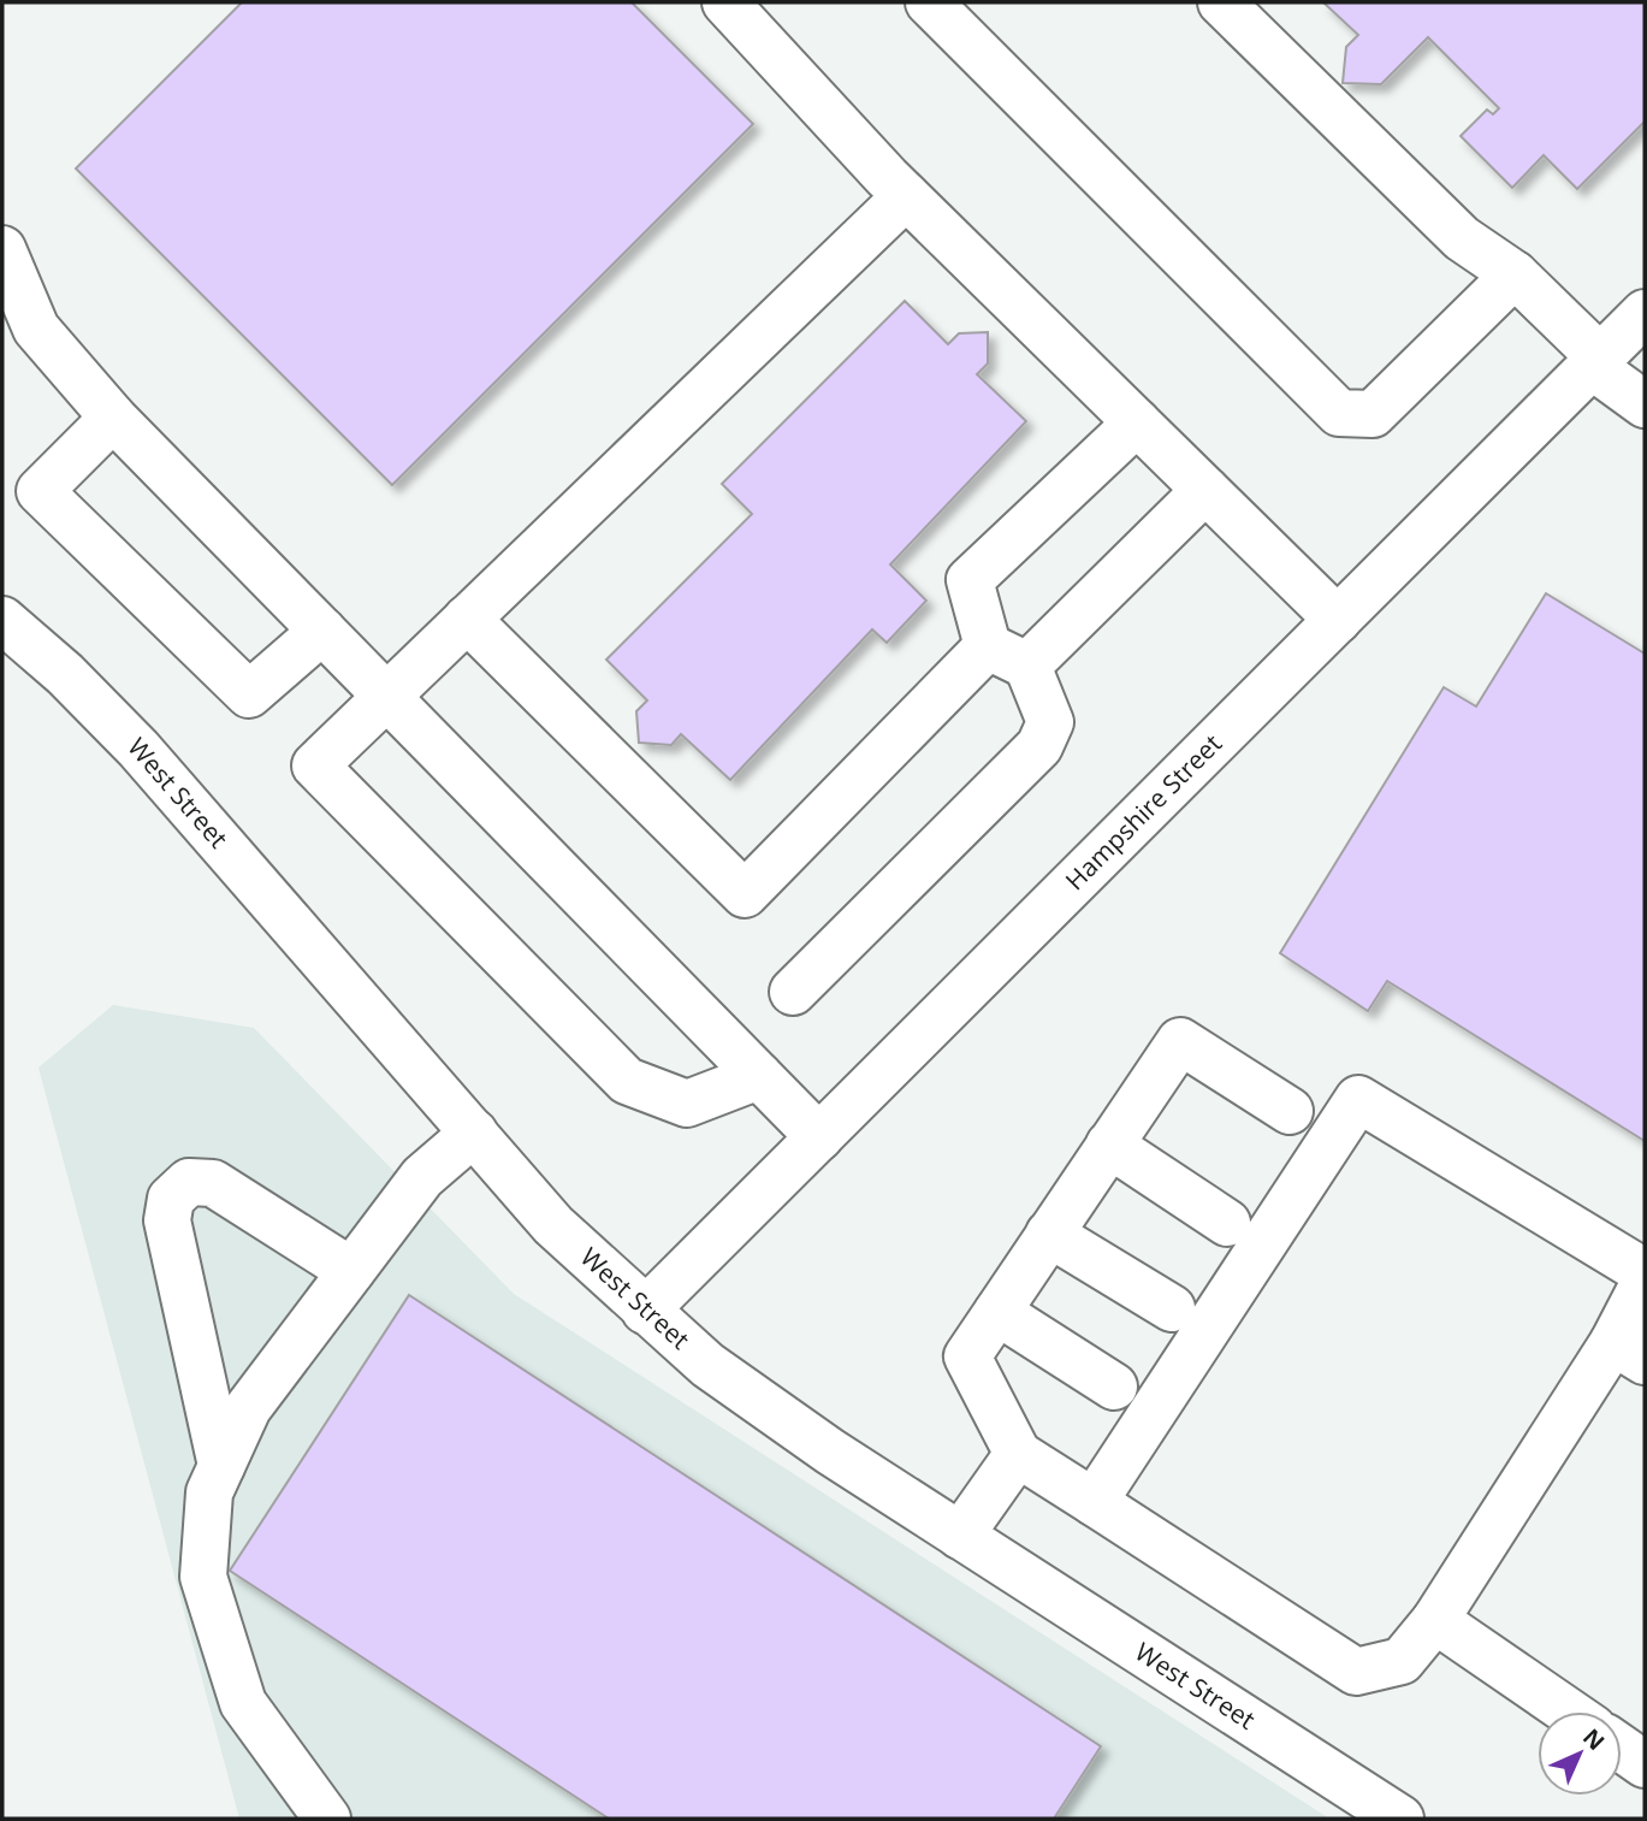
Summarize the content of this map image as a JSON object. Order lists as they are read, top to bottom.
{
  "streets": {
    "street": ["West Street", "Hampshire Street"]
  },
  "crossings": [
    ["West Street", "Hampshire Street"]
  ],
  "north": "top right"
}
